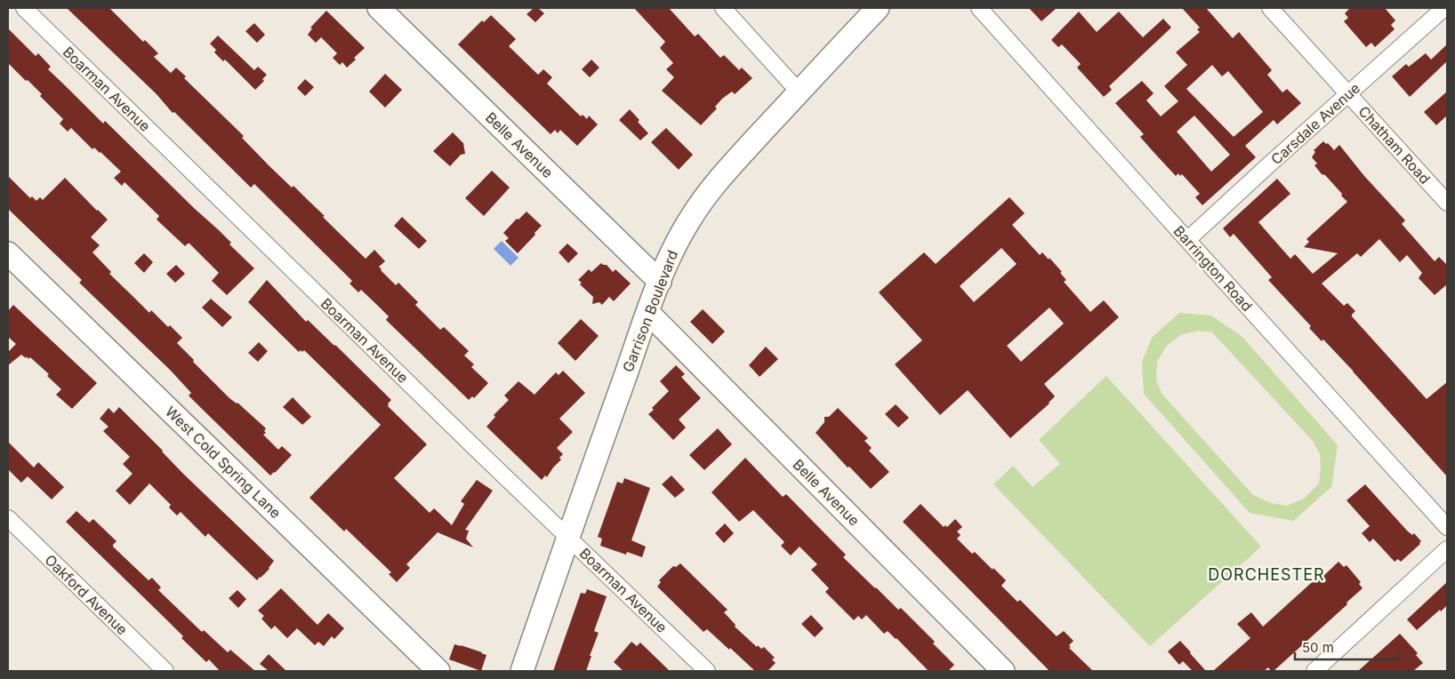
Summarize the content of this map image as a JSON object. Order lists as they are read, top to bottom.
{
  "streets": {
    "main road": ["Belle Avenue", "Garrison Boulevard", "West Cold Spring Lane"],
    "street": [
      "Boarman Avenue",
      "Carsdale Avenue",
      "Chatham Road",
      "Barrington Road",
      "Oakford Avenue"
    ]
  },
  "crossings": [
    ["Boarman Avenue", "Garrison Boulevard"],
    ["Carsdale Avenue", "Chatham Road"],
    ["Carsdale Avenue", "Barrington Road"],
    ["Belle Avenue", "Garrison Boulevard"]
  ],
  "districts": ["DORCHESTER"],
  "scale_bar": "50 m"
}
